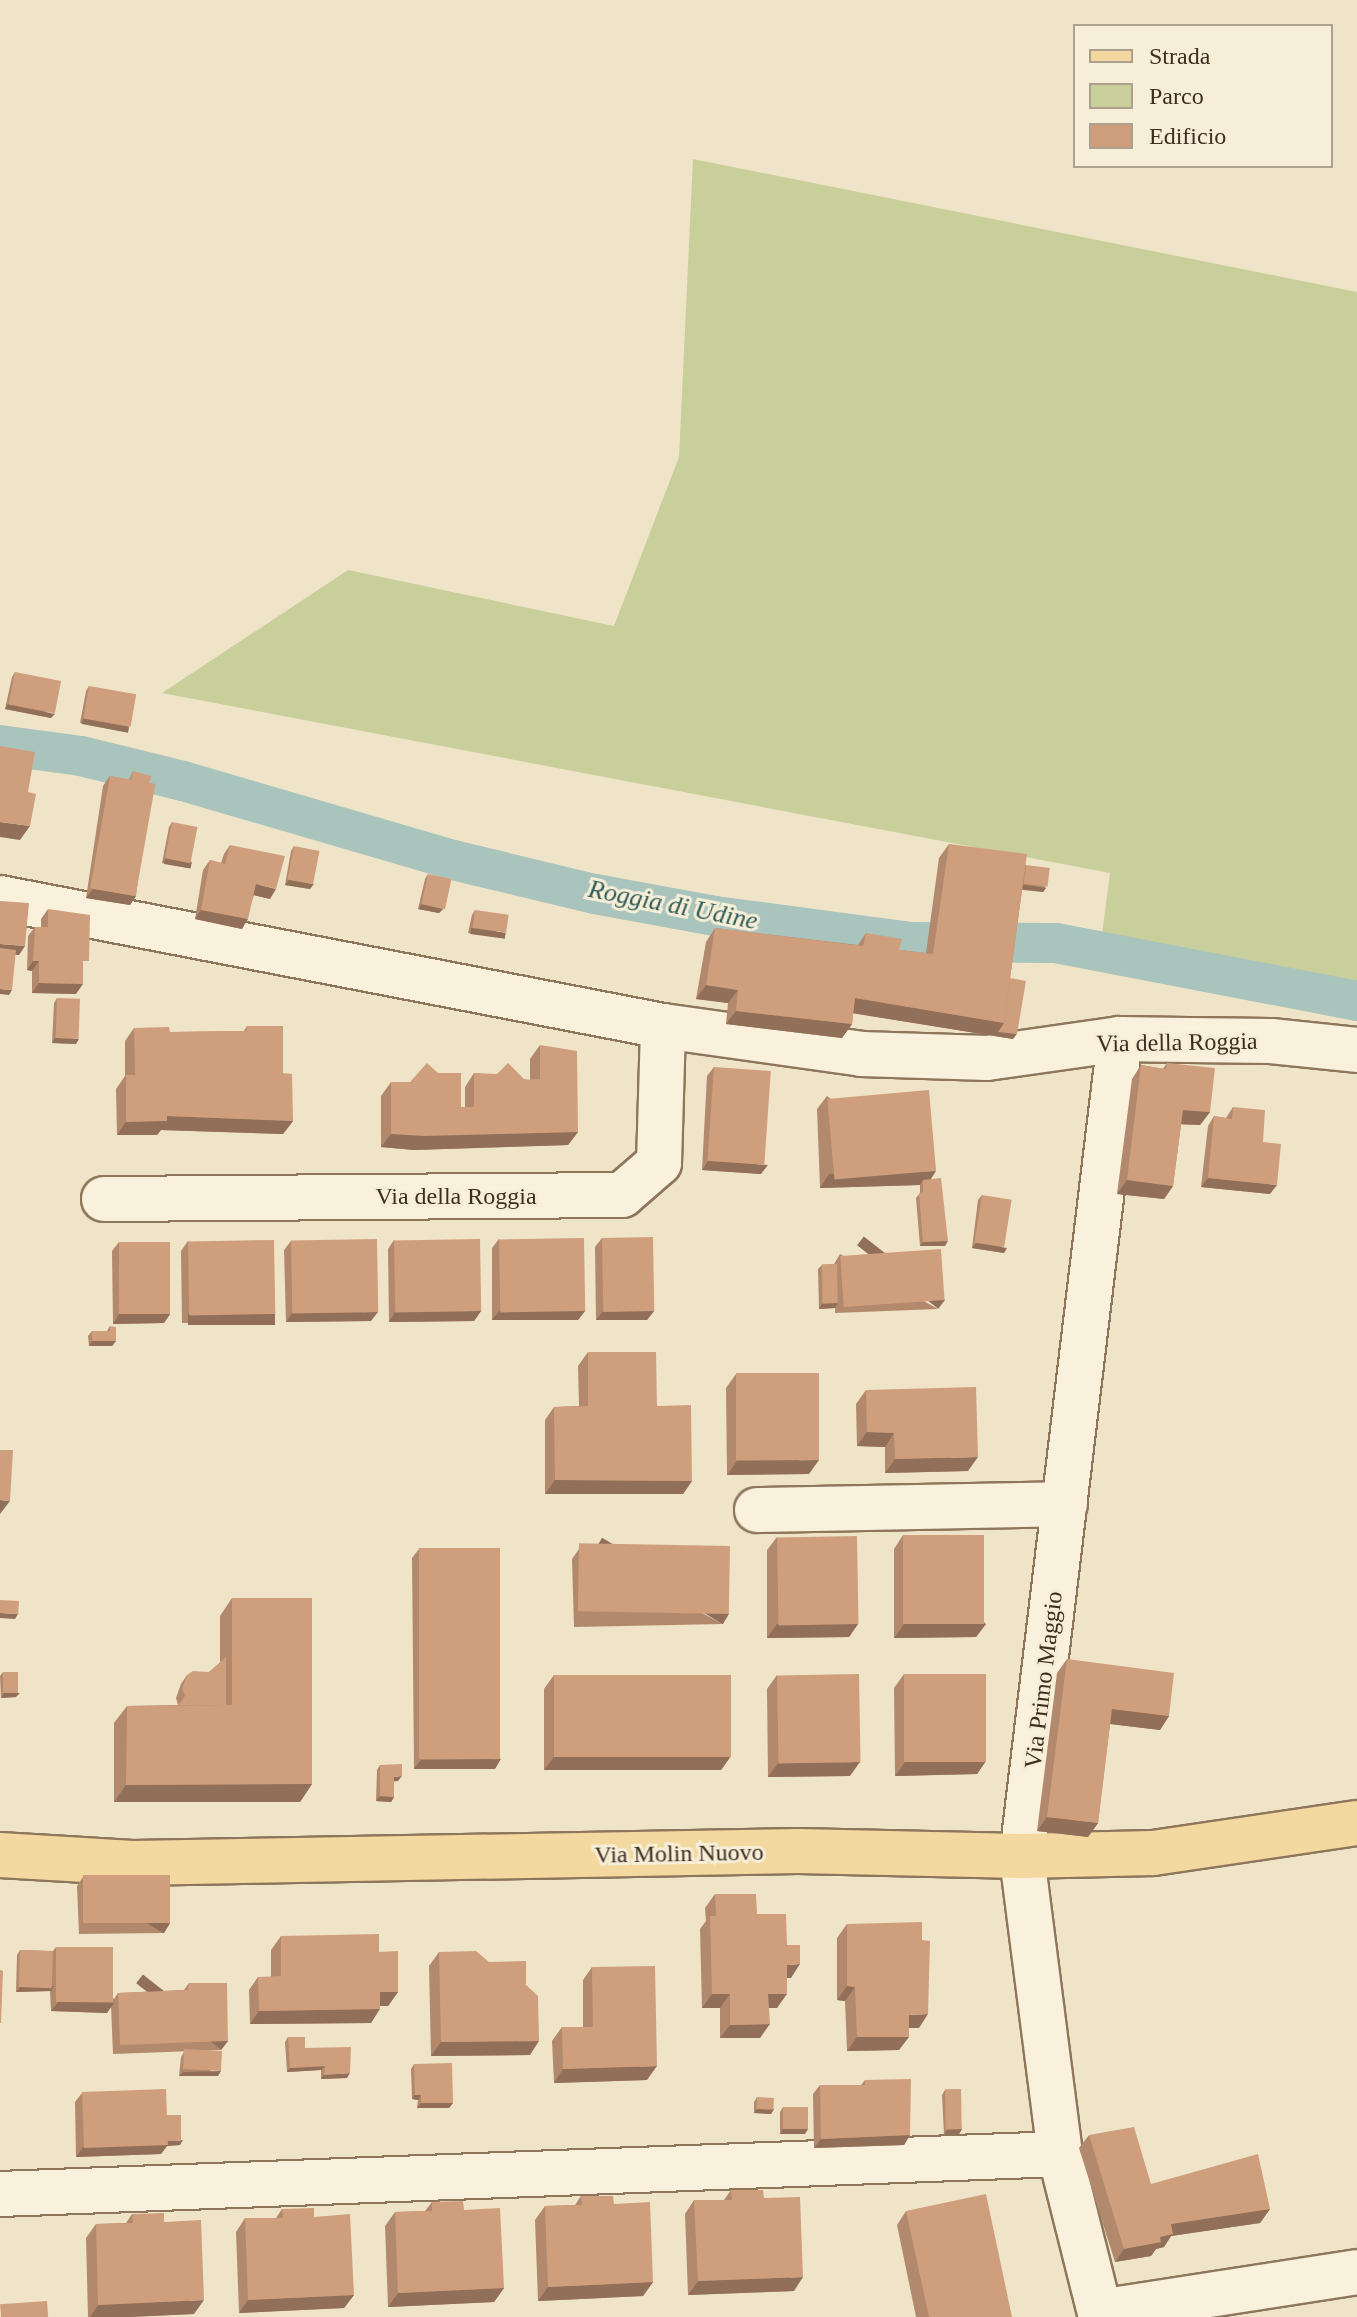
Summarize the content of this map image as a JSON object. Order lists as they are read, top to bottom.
{
  "streets": {
    "main road": ["Via Molin Nuovo"],
    "street": ["Via della Roggia", "Via Primo Maggio"]
  },
  "crossings": [
    ["Via della Roggia", "Via Primo Maggio"],
    ["Via Primo Maggio", "Via Molin Nuovo"]
  ],
  "water": ["Roggia di Udine"],
  "legend": ["Strada", "Parco", "Edificio"]
}
